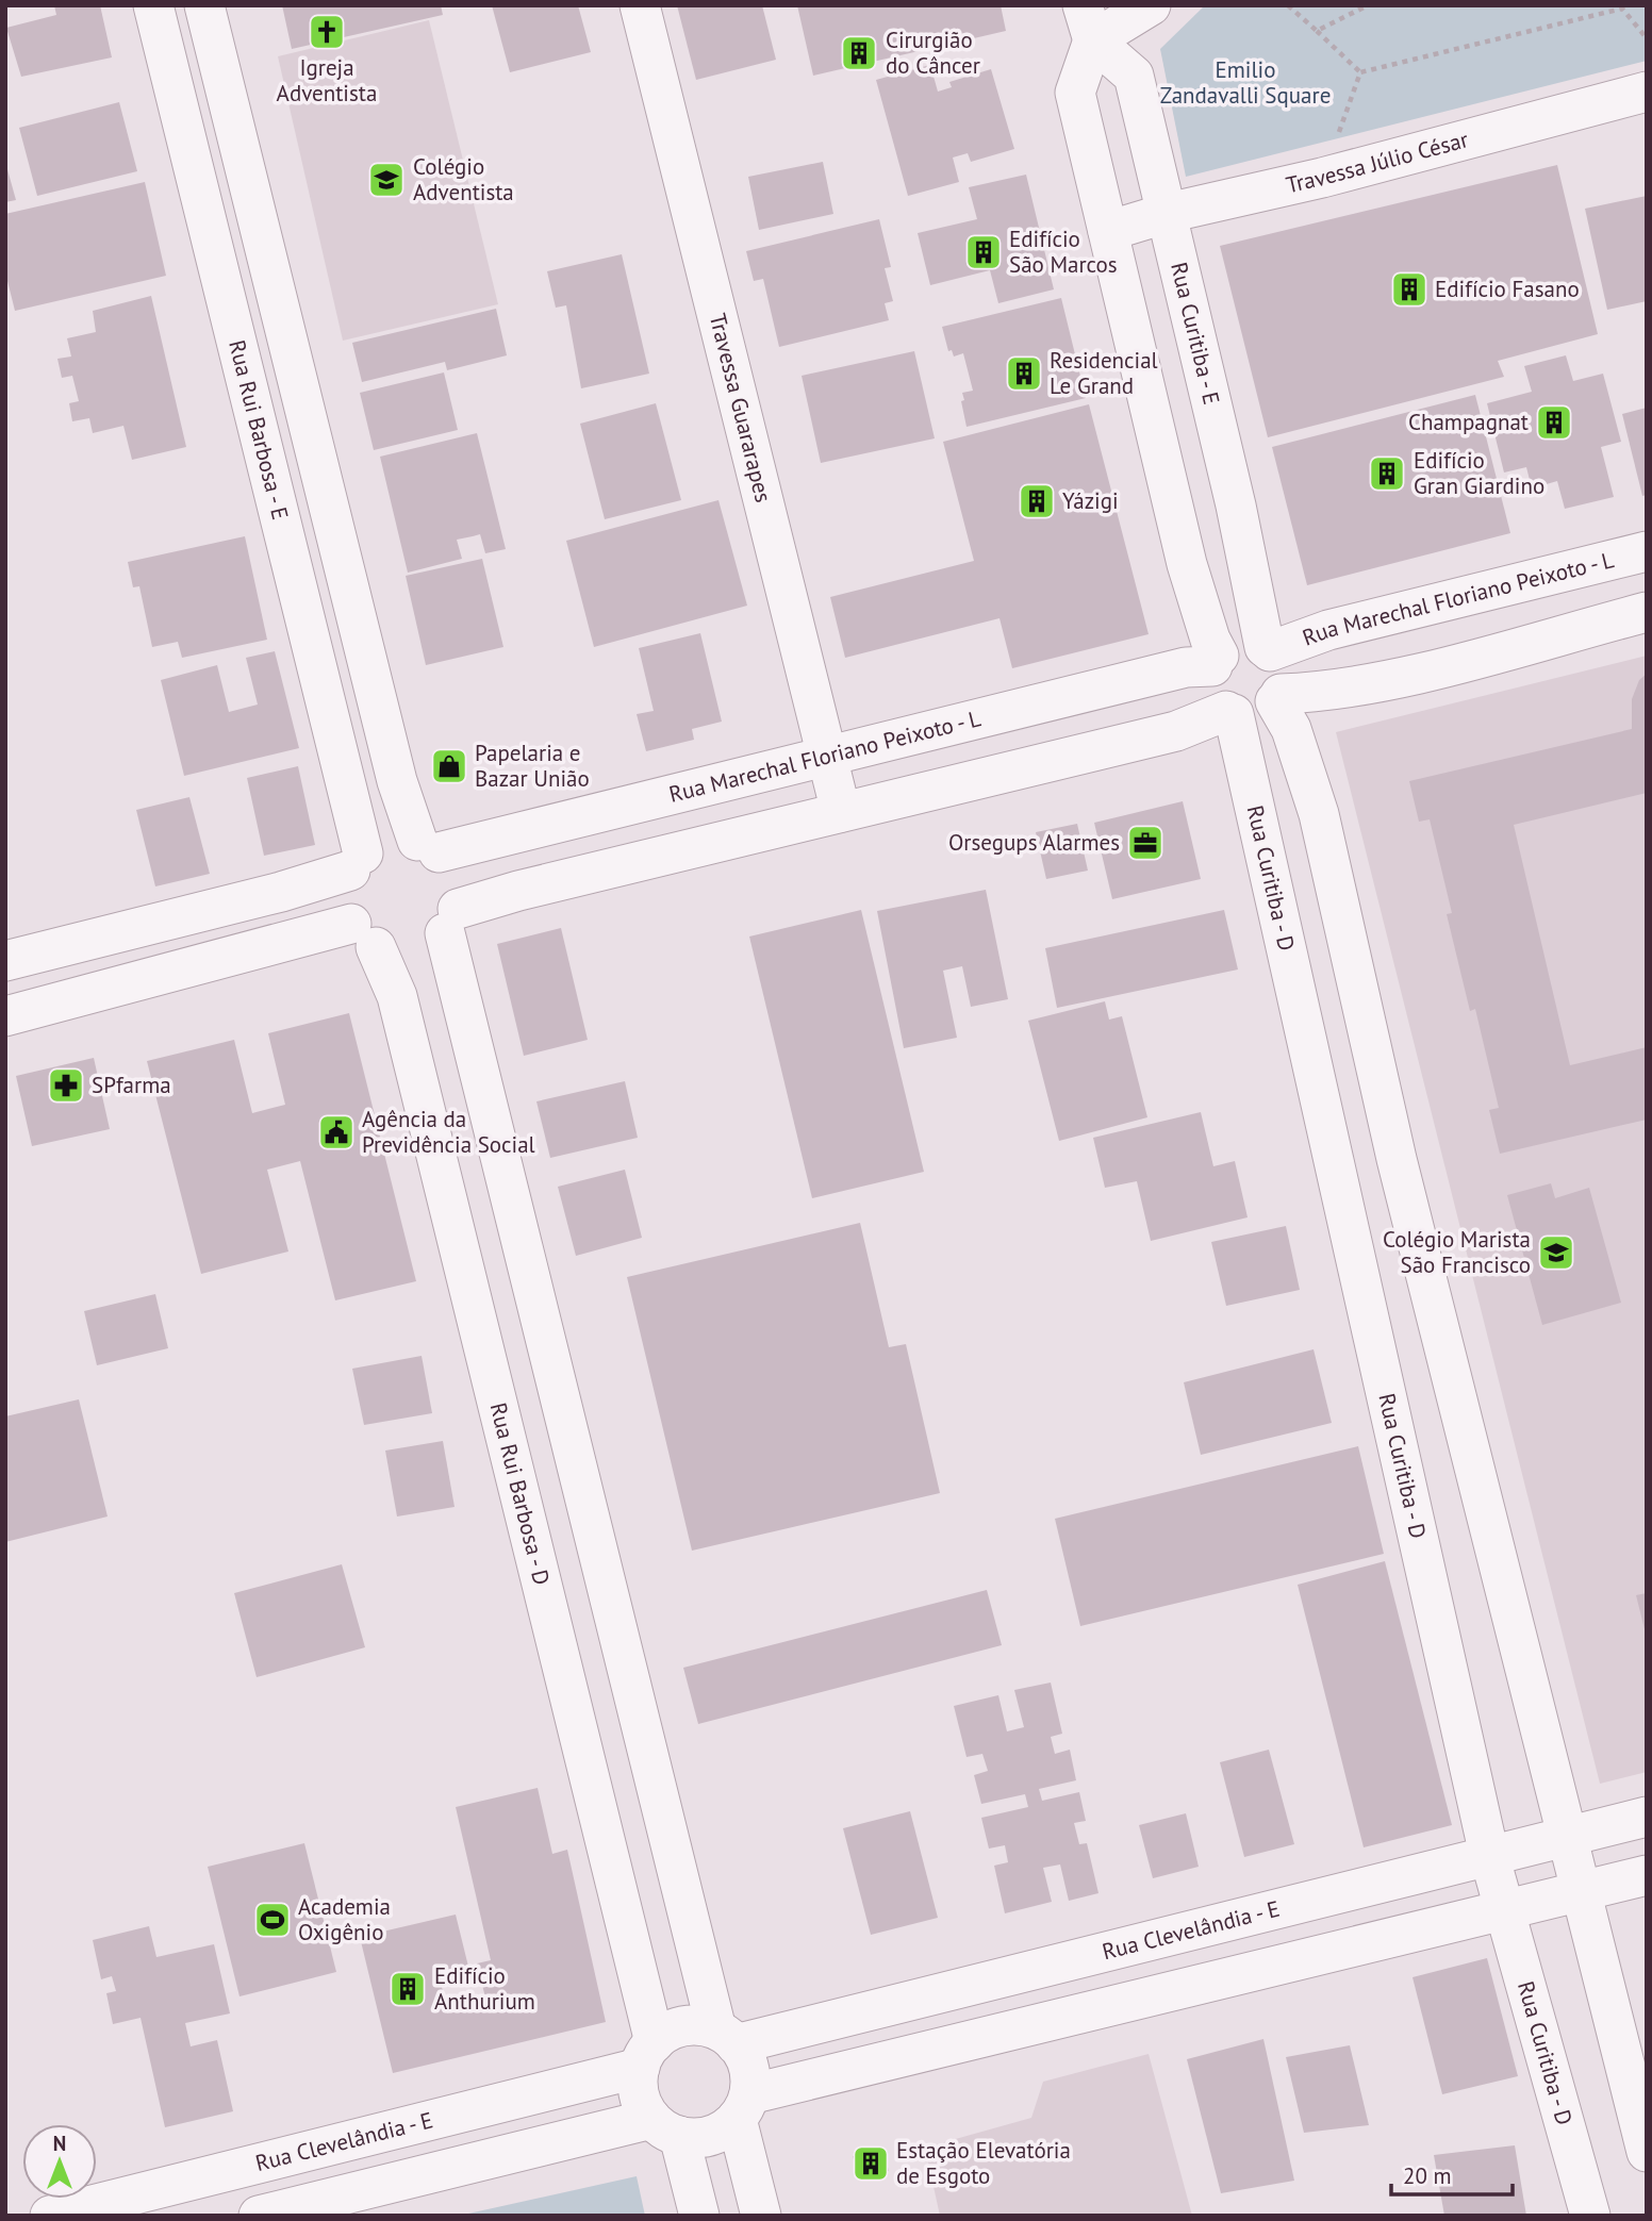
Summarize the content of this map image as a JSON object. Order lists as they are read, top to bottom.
{
  "streets": {
    "street": [
      "Travessa Júlio César",
      "Rua Curitiba - E",
      "Travessa Guararapes",
      "Rua Rui Barbosa - E",
      "Rua Marechal Floriano Peixoto - L",
      "Rua Curitiba - D",
      "Rua Rui Barbosa - D",
      "Rua Clevelândia - E"
    ]
  },
  "crossings": [
    ["Travessa Júlio César", "Rua Curitiba - E"],
    ["Rua Curitiba - E", "Rua Marechal Floriano Peixoto - L"],
    ["Rua Curitiba - E", "Rua Curitiba - D"],
    ["Travessa Guararapes", "Rua Marechal Floriano Peixoto - L"],
    ["Rua Rui Barbosa - E", "Rua Marechal Floriano Peixoto - L"],
    ["Rua Rui Barbosa - E", "Rua Rui Barbosa - D"],
    ["Rua Marechal Floriano Peixoto - L", "Rua Curitiba - D"],
    ["Rua Marechal Floriano Peixoto - L", "Rua Rui Barbosa - D"],
    ["Rua Curitiba - D", "Rua Clevelândia - E"],
    ["Rua Rui Barbosa - D", "Rua Clevelândia - E"]
  ],
  "parks": ["Emilio Zandavalli Square"],
  "places": {
    "church": ["Igreja Adventista"],
    "building": [
      "Cirurgião do Câncer",
      "Edifício São Marcos",
      "Edifício Fasano",
      "Residencial Le Grand",
      "Champagnat",
      "Edifício Gran Giardino",
      "Yázigi",
      "Edifício Anthurium",
      "Estação Elevatória de Esgoto"
    ],
    "school or university": ["Colégio Adventista", "Colégio Marista São Francisco"],
    "shop": ["Papelaria e Bazar União"],
    "office": ["Orsegups Alarmes"],
    "pharmacy": ["SPfarma"],
    "public building": ["Agência da Previdência Social"],
    "sports": ["Academia Oxigênio"]
  },
  "scale_bar": "20 m",
  "north": "top"
}
